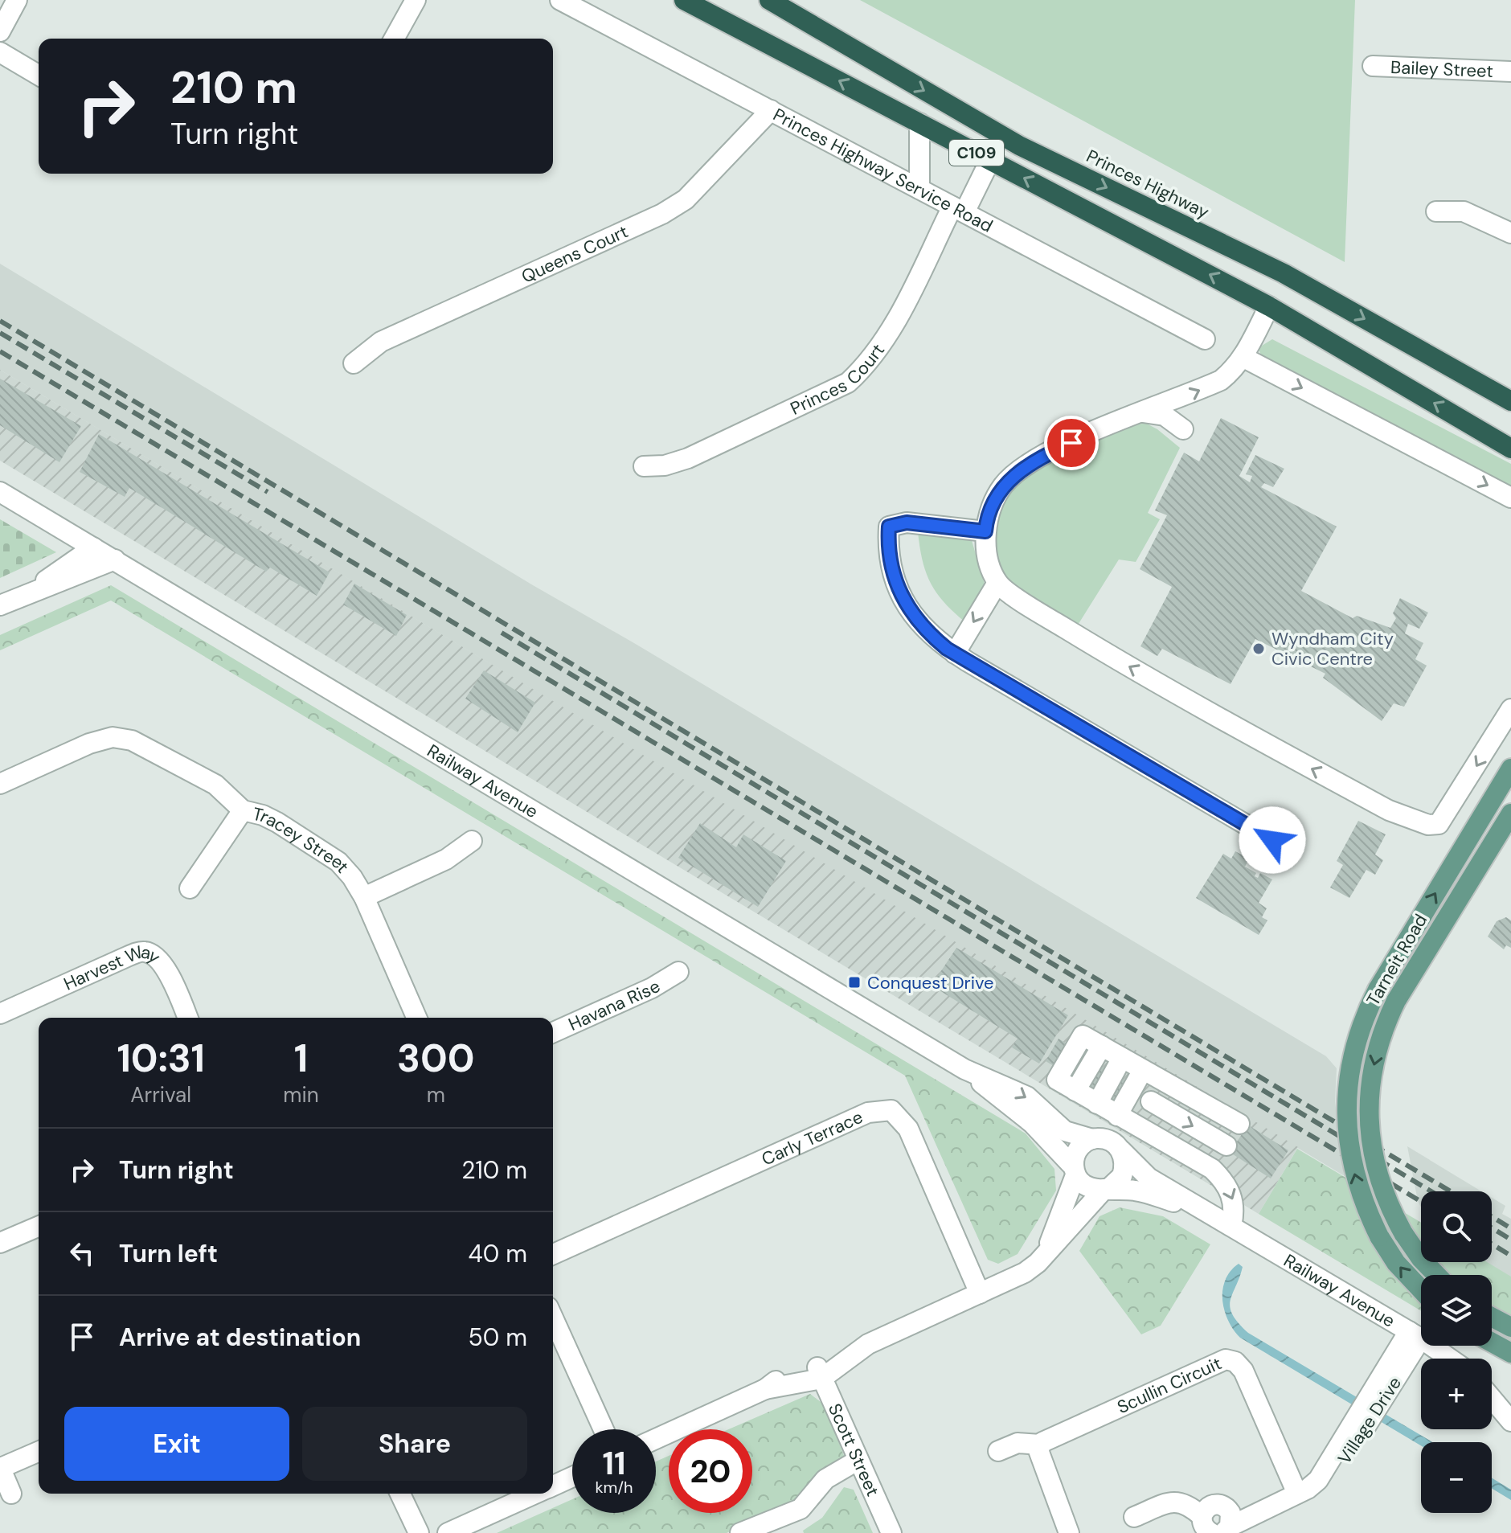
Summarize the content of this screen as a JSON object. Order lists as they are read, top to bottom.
{
  "streets": {
    "highway": ["C109", "Princes Highway"],
    "main road": ["Tarneit Road"],
    "street": [
      "Bailey Street",
      "Princes Highway Service Road",
      "Queens Court",
      "Princes Court",
      "Railway Avenue",
      "Tracey Street",
      "Harvest Way",
      "Havana Rise",
      "Carly Terrace",
      "Scullin Circuit",
      "Village Drive",
      "Scott Street"
    ]
  },
  "crossings": [
    ["Princes Highway Service Road", "Queens Court"],
    ["Princes Highway Service Road", "Princes Court"],
    ["Railway Avenue", "Village Drive"],
    ["Scullin Circuit", "Village Drive"]
  ],
  "places": {
    "other": ["Wyndham City Civic Centre"],
    "transit": ["Conquest Drive"]
  },
  "page": {
    "turn": ["210 m", "Turn right"],
    "eta": [
      "10:31",
      "Arrival",
      "1",
      "min",
      "300",
      "m"
    ],
    "list": [
      {
        "name": "Turn right",
        "value": "210 m"
      },
      {
        "name": "Turn left",
        "value": "40 m"
      },
      {
        "name": "Arrive at destination",
        "value": "50 m"
      }
    ],
    "map_buttons": ["+", "−"],
    "buttons": ["Exit", "Share"],
    "speed": "11 km/h",
    "limit": "20"
  }
}
